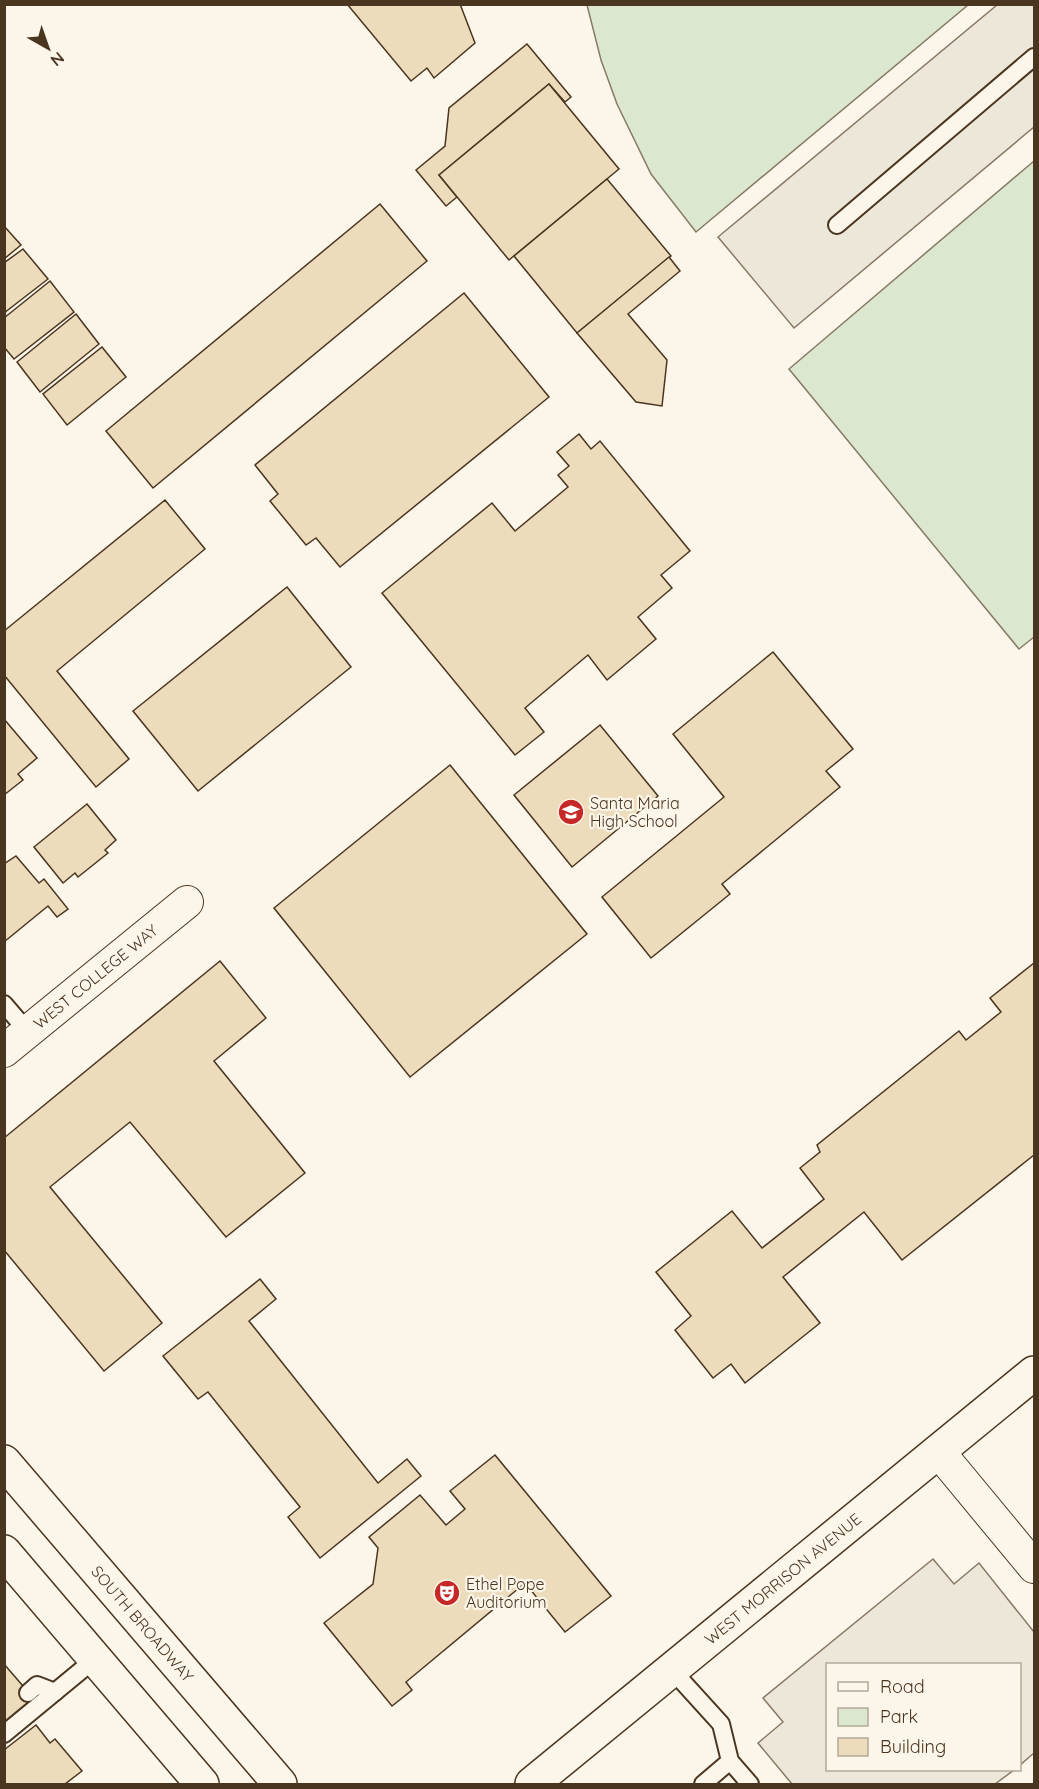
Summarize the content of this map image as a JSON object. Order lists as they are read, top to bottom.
{
  "streets": {
    "main road": ["WEST MORRISON AVENUE", "SOUTH BROADWAY"],
    "street": ["WEST COLLEGE WAY"]
  },
  "places": {
    "school or university": ["Santa Maria High School"],
    "theatre": ["Ethel Pope Auditorium"]
  },
  "legend": ["Road", "Park", "Building"],
  "north": "bottom right"
}
